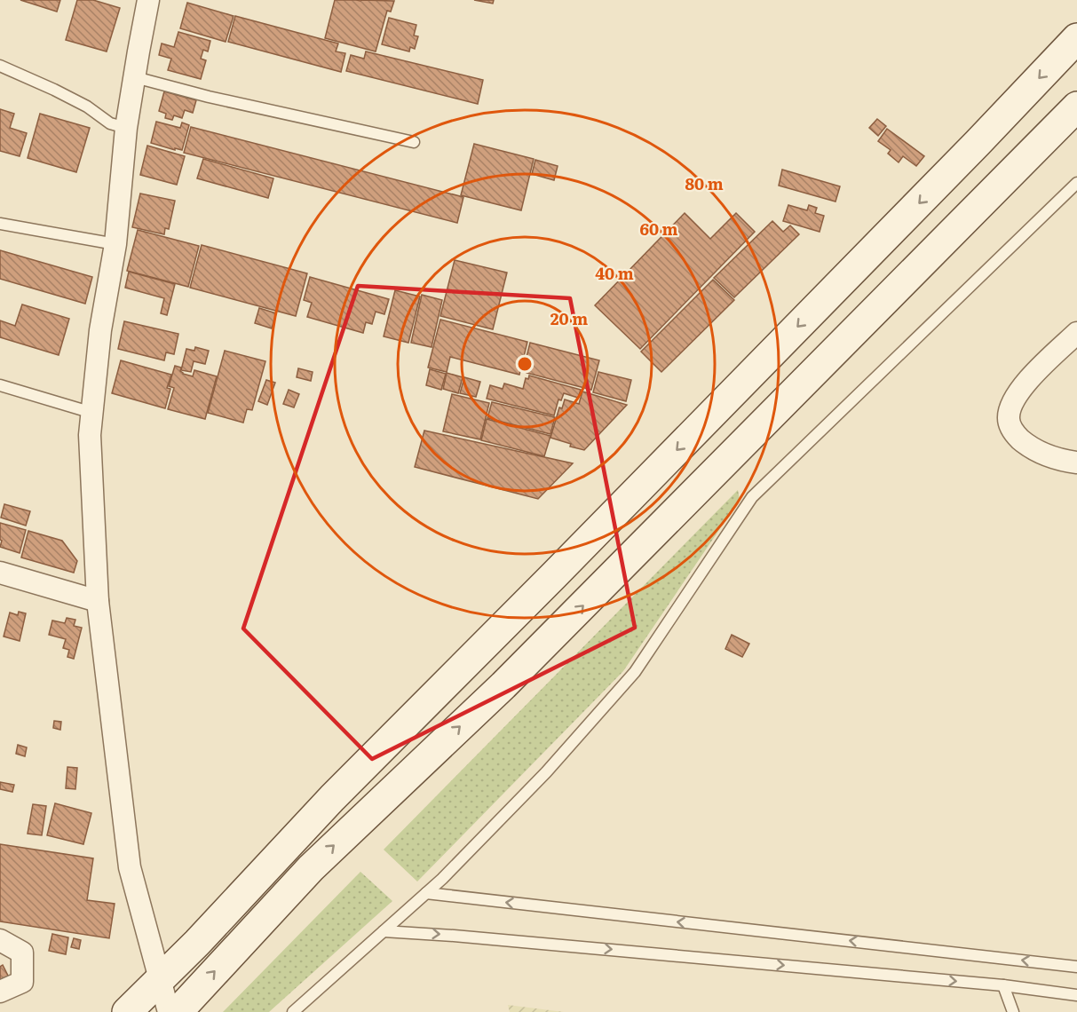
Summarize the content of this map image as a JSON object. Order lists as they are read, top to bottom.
{
  "rings": [
    "80 m",
    "60 m",
    "40 m",
    "20 m"
  ]
}
